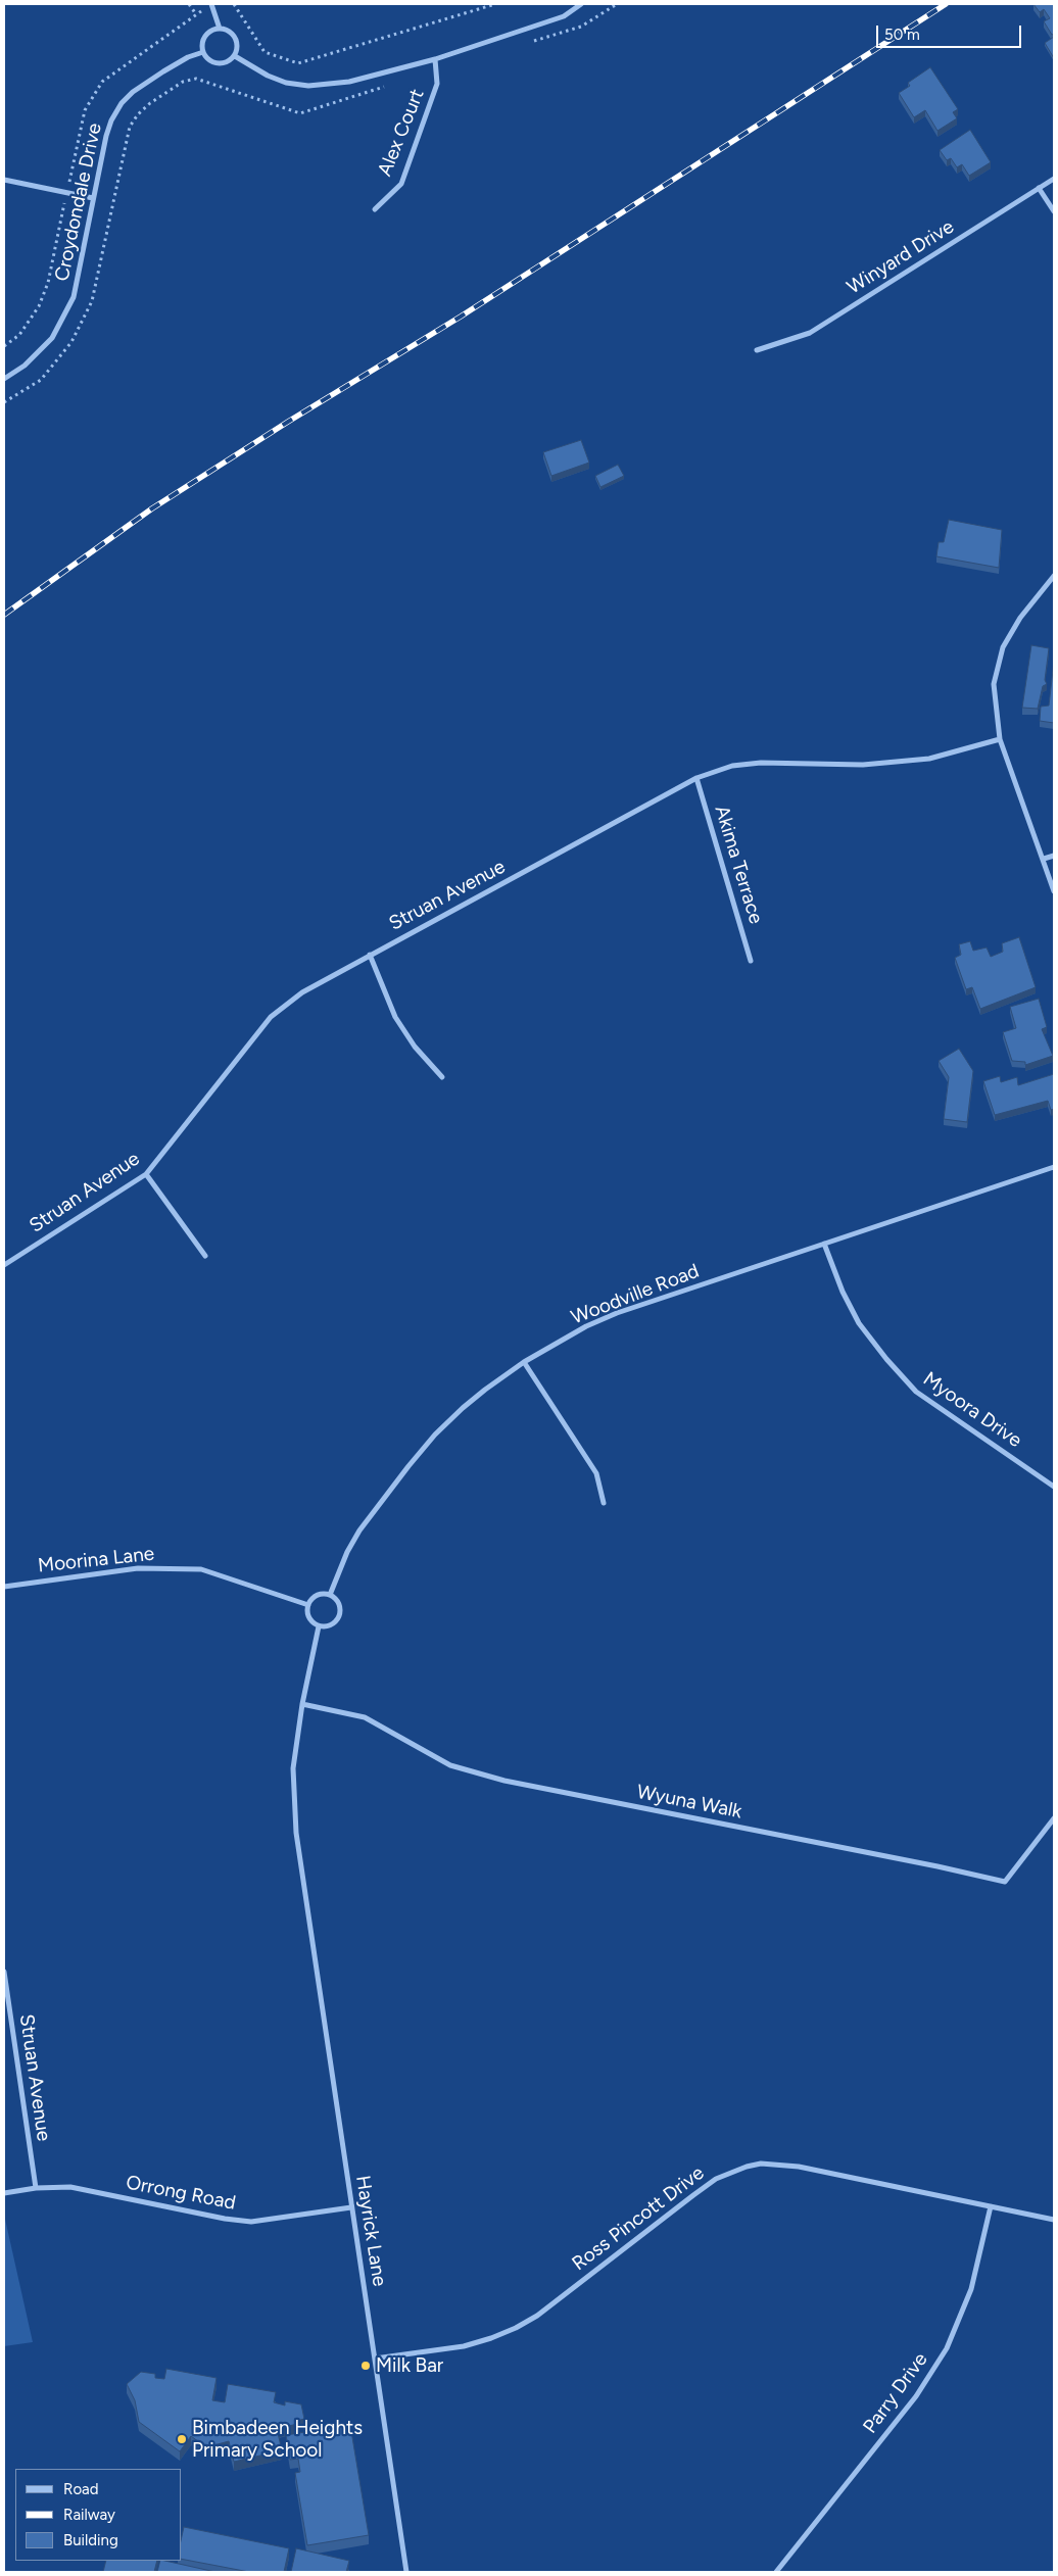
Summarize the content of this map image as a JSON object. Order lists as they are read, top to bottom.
{
  "streets": {
    "street": [
      "Alex Court",
      "Croydondale Drive",
      "Winyard Drive",
      "Akima Terrace",
      "Struan Avenue",
      "Woodville Road",
      "Myoora Drive",
      "Moorina Lane",
      "Wyuna Walk",
      "Orrong Road",
      "Ross Pincott Drive",
      "Hayrick Lane",
      "Parry Drive"
    ]
  },
  "crossings": [
    ["Akima Terrace", "Struan Avenue"],
    ["Struan Avenue", "Orrong Road"],
    ["Woodville Road", "Myoora Drive"],
    ["Woodville Road", "Moorina Lane"],
    ["Wyuna Walk", "Hayrick Lane"],
    ["Orrong Road", "Hayrick Lane"],
    ["Ross Pincott Drive", "Hayrick Lane"],
    ["Ross Pincott Drive", "Parry Drive"]
  ],
  "places": ["Milk Bar", "Bimbadeen Heights Primary School"],
  "legend": ["Road", "Railway", "Building"],
  "scale_bar": "50 m"
}
